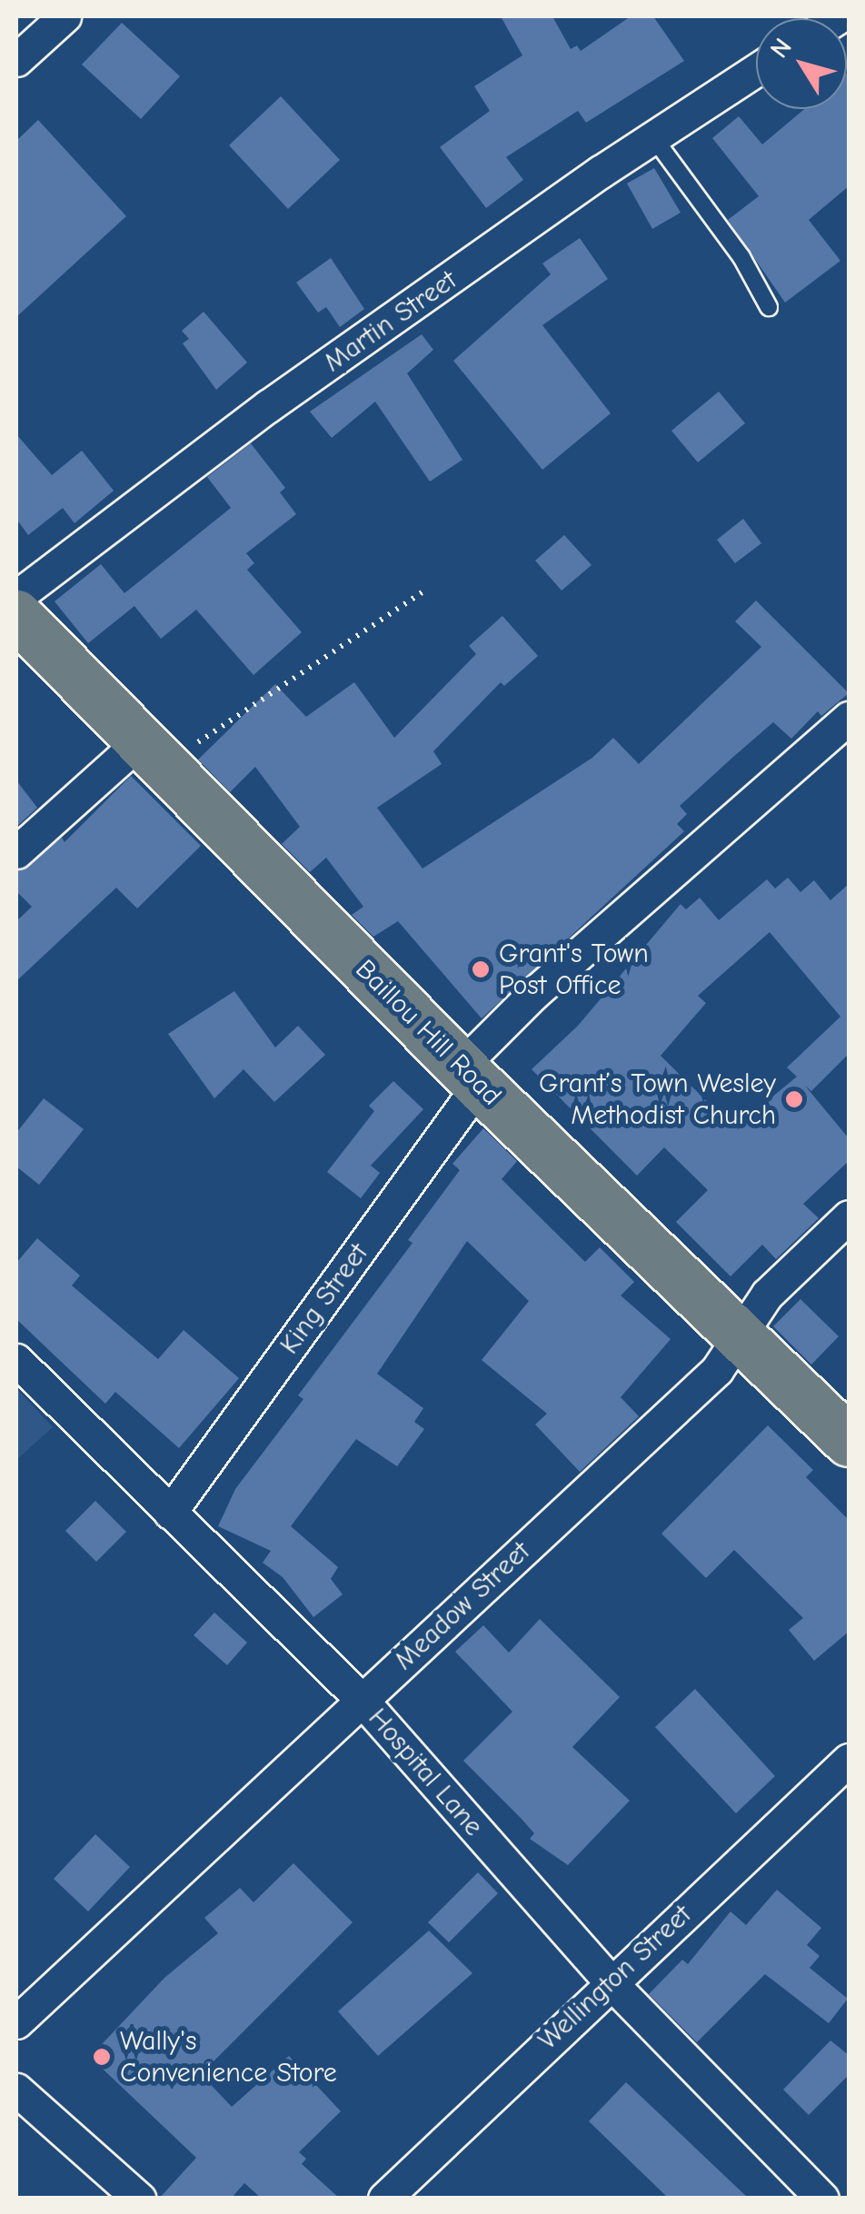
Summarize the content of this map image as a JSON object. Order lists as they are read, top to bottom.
{
  "streets": {
    "main road": ["Baillou Hill Road"],
    "street": [
      "Martin Street",
      "King Street",
      "Meadow Street",
      "Hospital Lane",
      "Wellington Street"
    ]
  },
  "crossings": [
    ["Baillou Hill Road", "King Street"],
    ["Baillou Hill Road", "Meadow Street"],
    ["King Street", "Hospital Lane"],
    ["Meadow Street", "Hospital Lane"],
    ["Hospital Lane", "Wellington Street"]
  ],
  "places": ["Grant's Town Post Office", "Grant’s Town Wesley Methodist Church", "Wally's Convenience Store"],
  "north": "top left"
}
